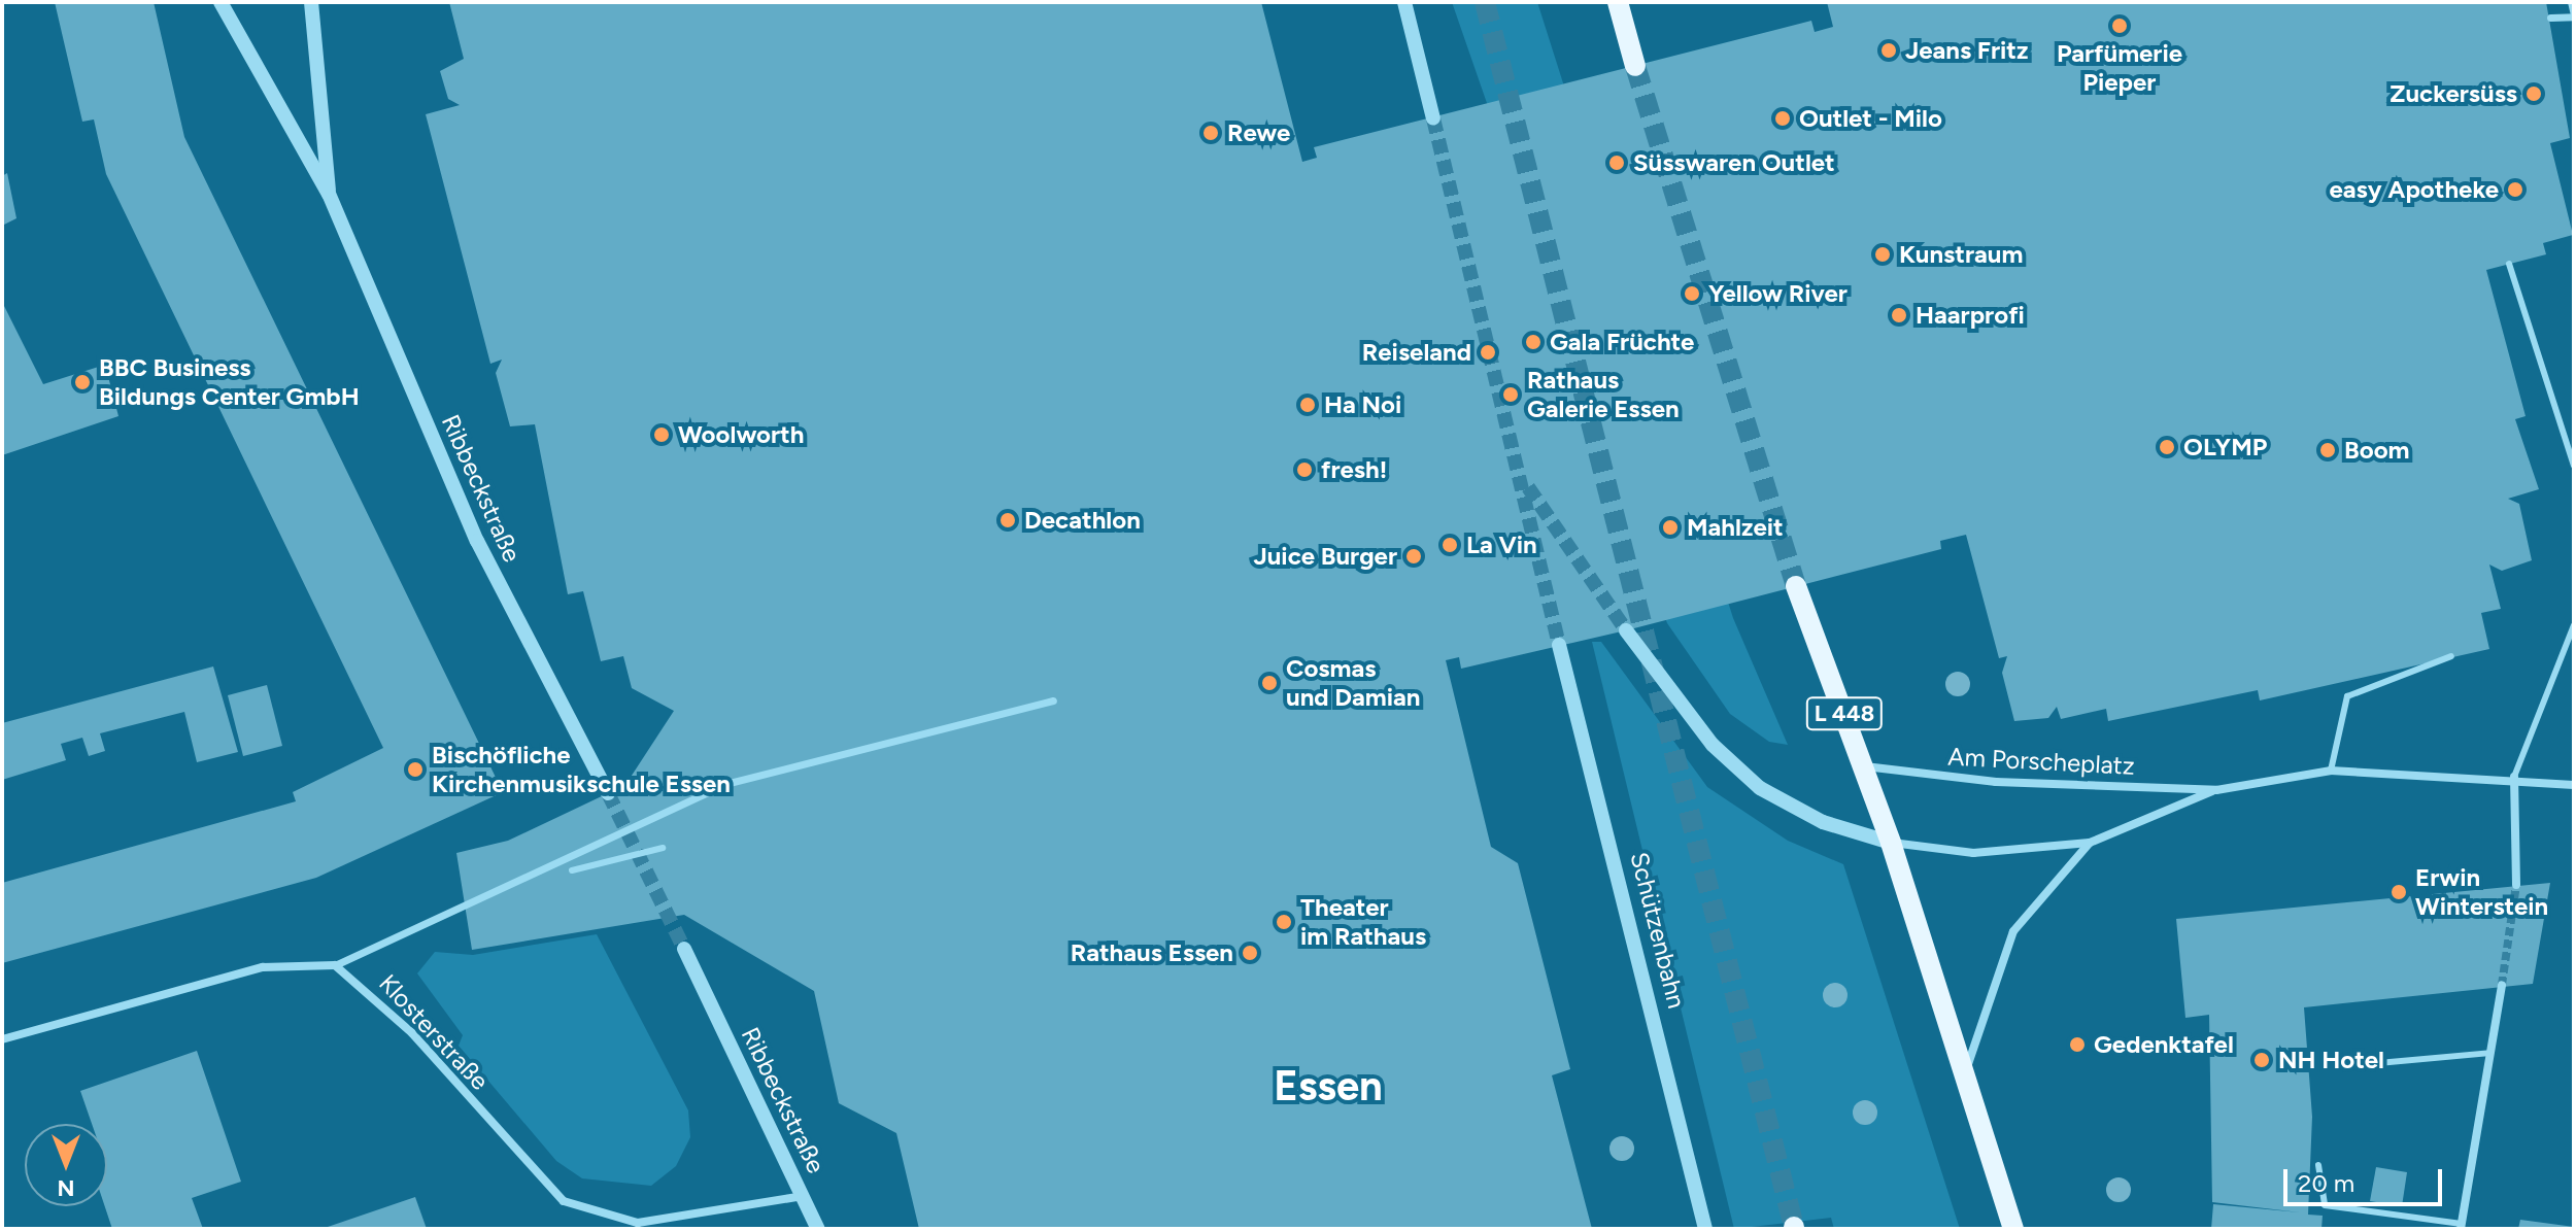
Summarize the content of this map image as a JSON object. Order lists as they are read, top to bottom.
{
  "streets": {
    "main road": ["L 448"],
    "street": [
      "Ribbeckstraße",
      "Am Porscheplatz",
      "Schützenbahn",
      "Klosterstraße"
    ]
  },
  "crossings": [
    ["Ribbeckstraße", "Klosterstraße"],
    ["L 448", "Am Porscheplatz"]
  ],
  "districts": ["Essen"],
  "places": [
    "Parfümerie Pieper",
    "Jeans Fritz",
    "Zuckersüss",
    "Outlet - Milo",
    "Rewe",
    "Süsswaren Outlet",
    "easy Apotheke",
    "Kunstraum",
    "Yellow River",
    "Haarprofi",
    "Gala Früchte",
    "Reiseland",
    "BBC Business Bildungs Center GmbH",
    "Rathaus Galerie Essen",
    "Ha Noi",
    "Woolworth",
    "OLYMP",
    "Boom",
    "fresh!",
    "Decathlon",
    "Mahlzeit",
    "La Vin",
    "Juice Burger",
    "Cosmas und Damian",
    "Bischöfliche Kirchenmusikschule Essen",
    "Erwin Winterstein",
    "Theater im Rathaus",
    "Rathaus Essen",
    "Gedenktafel",
    "NH Hotel"
  ],
  "scale_bar": "20 m",
  "north": "bottom"
}
